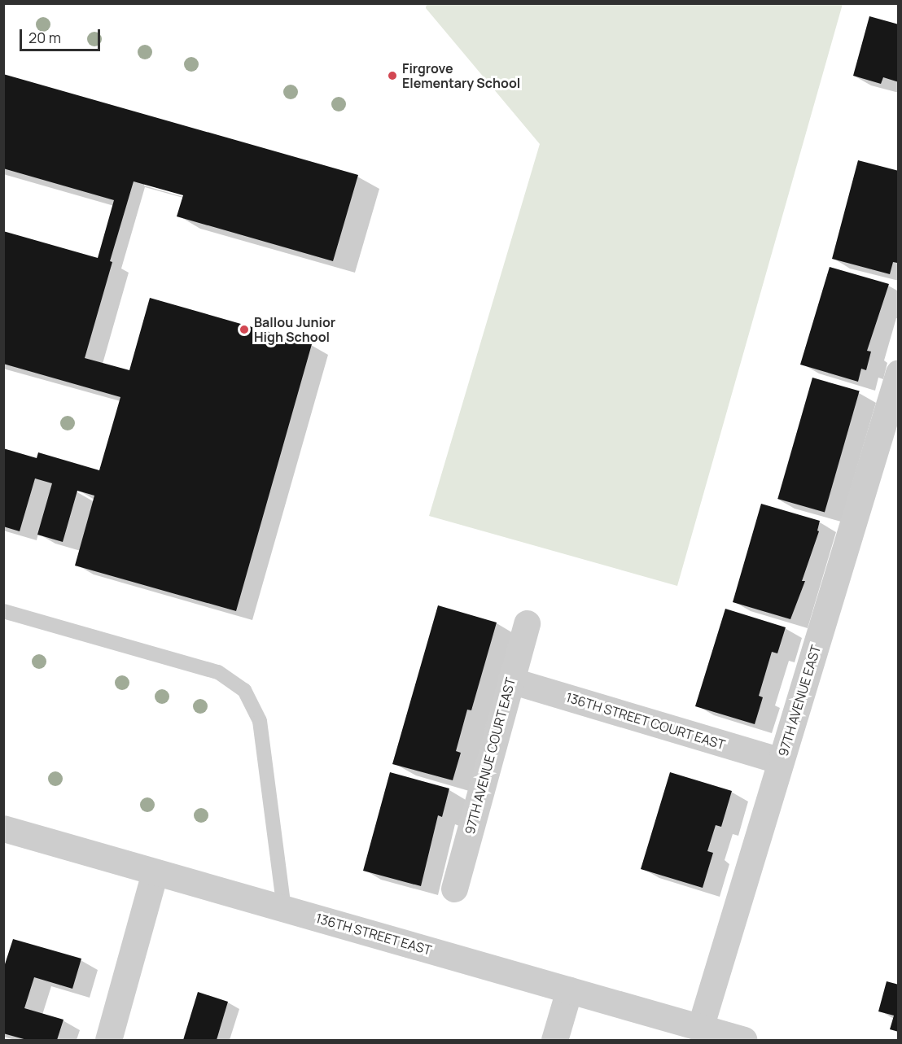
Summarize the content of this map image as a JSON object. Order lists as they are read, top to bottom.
{
  "streets": {
    "street": [
      "97TH AVENUE EAST",
      "136TH STREET COURT EAST",
      "97TH AVENUE COURT EAST",
      "136TH STREET EAST"
    ]
  },
  "crossings": [
    ["97TH AVENUE EAST", "136TH STREET COURT EAST"],
    ["97TH AVENUE EAST", "136TH STREET EAST"],
    ["136TH STREET COURT EAST", "97TH AVENUE COURT EAST"]
  ],
  "places": ["Firgrove Elementary School", "Ballou Junior High School"],
  "scale_bar": "20 m"
}
